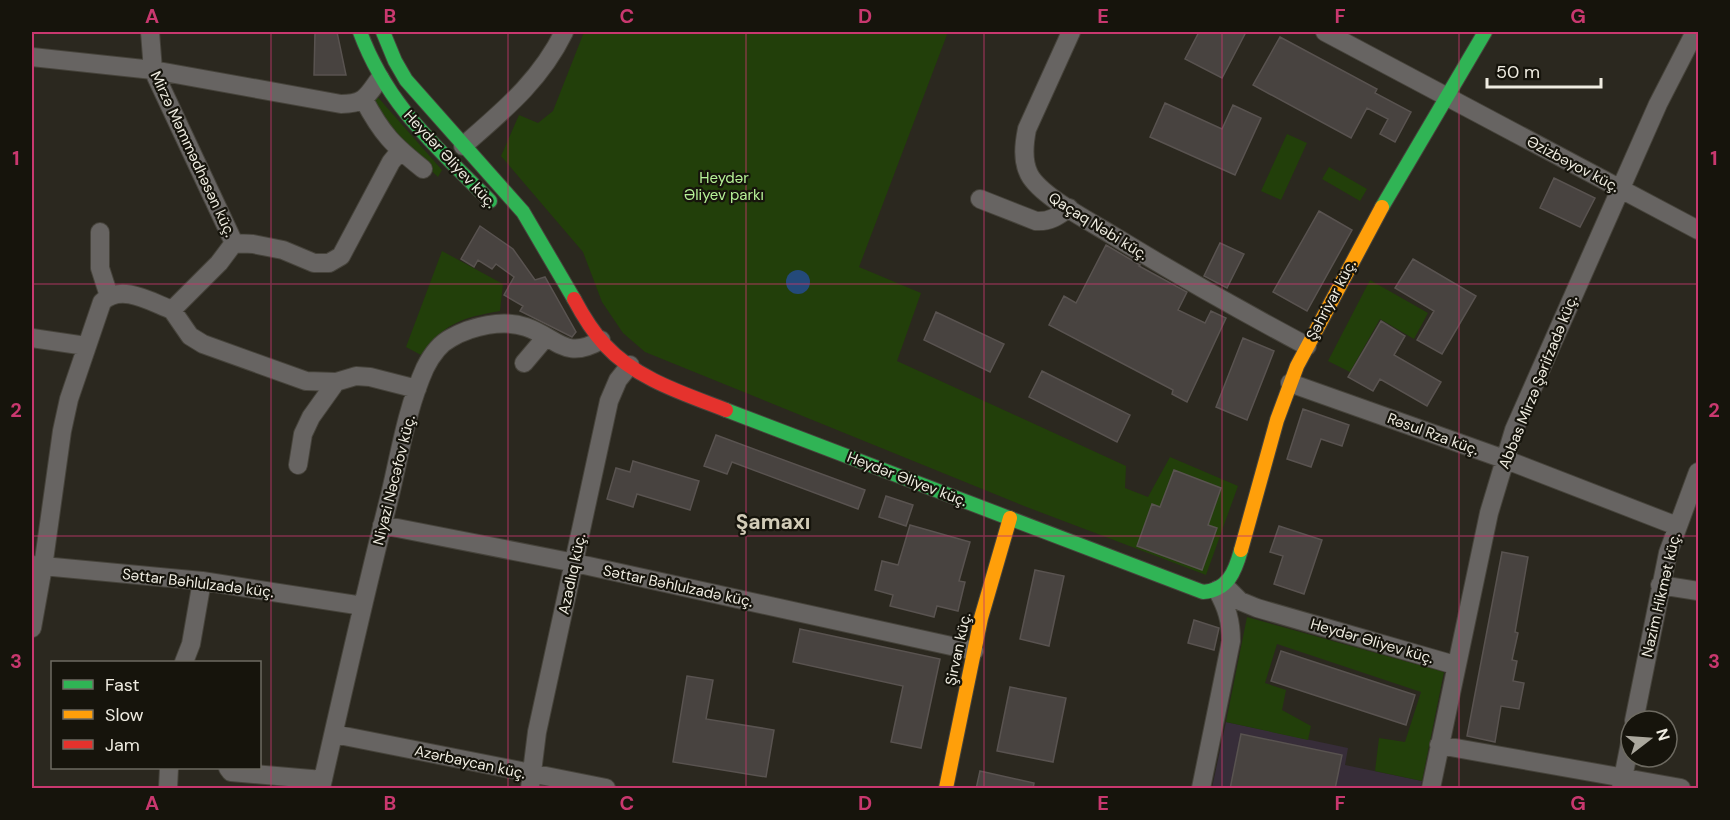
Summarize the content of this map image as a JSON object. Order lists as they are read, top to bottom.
{
  "streets": {
    "street": [
      "Mirzə Məmmədhəsən küç.",
      "Heydər Əliyev küç.",
      "Əzizbəyov küç.",
      "Qaçaq Nəbi küç.",
      "Şəhriyar küç.",
      "Abbas Mirzə Şərifzadə küç.",
      "Rəsul Rza küç.",
      "Niyazi Nəcəfov küç.",
      "Azadlıq küç.",
      "Səttar Bəhlulzadə küç.",
      "Nazim Hikmət küç.",
      "Şirvan küç.",
      "Azərbaycan küç."
    ]
  },
  "crossings": [
    ["Heydər Əliyev küç.", "Şəhriyar küç."],
    ["Heydər Əliyev küç.", "Abbas Mirzə Şərifzadə küç."],
    ["Heydər Əliyev küç.", "Niyazi Nəcəfov küç."],
    ["Heydər Əliyev küç.", "Azadlıq küç."],
    ["Heydər Əliyev küç.", "Şirvan küç."],
    ["Əzizbəyov küç.", "Şəhriyar küç."],
    ["Əzizbəyov küç.", "Abbas Mirzə Şərifzadə küç."],
    ["Qaçaq Nəbi küç.", "Şəhriyar küç."],
    ["Şəhriyar küç.", "Rəsul Rza küç."],
    ["Abbas Mirzə Şərifzadə küç.", "Rəsul Rza küç."],
    ["Rəsul Rza küç.", "Nazim Hikmət küç."],
    ["Niyazi Nəcəfov küç.", "Səttar Bəhlulzadə küç."],
    ["Niyazi Nəcəfov küç.", "Azərbaycan küç."],
    ["Azadlıq küç.", "Səttar Bəhlulzadə küç."],
    ["Azadlıq küç.", "Azərbaycan küç."],
    ["Səttar Bəhlulzadə küç.", "Şirvan küç."]
  ],
  "districts": ["Şamaxı"],
  "parks": ["Heydər Əliyev parkı"],
  "legend": ["Fast", "Slow", "Jam"],
  "scale_bar": "50 m",
  "north": "right",
  "grid": {
    "columns": [
      "A",
      "B",
      "C",
      "D",
      "E",
      "F",
      "G"
    ],
    "rows": ["1", "2", "3"]
  }
}
